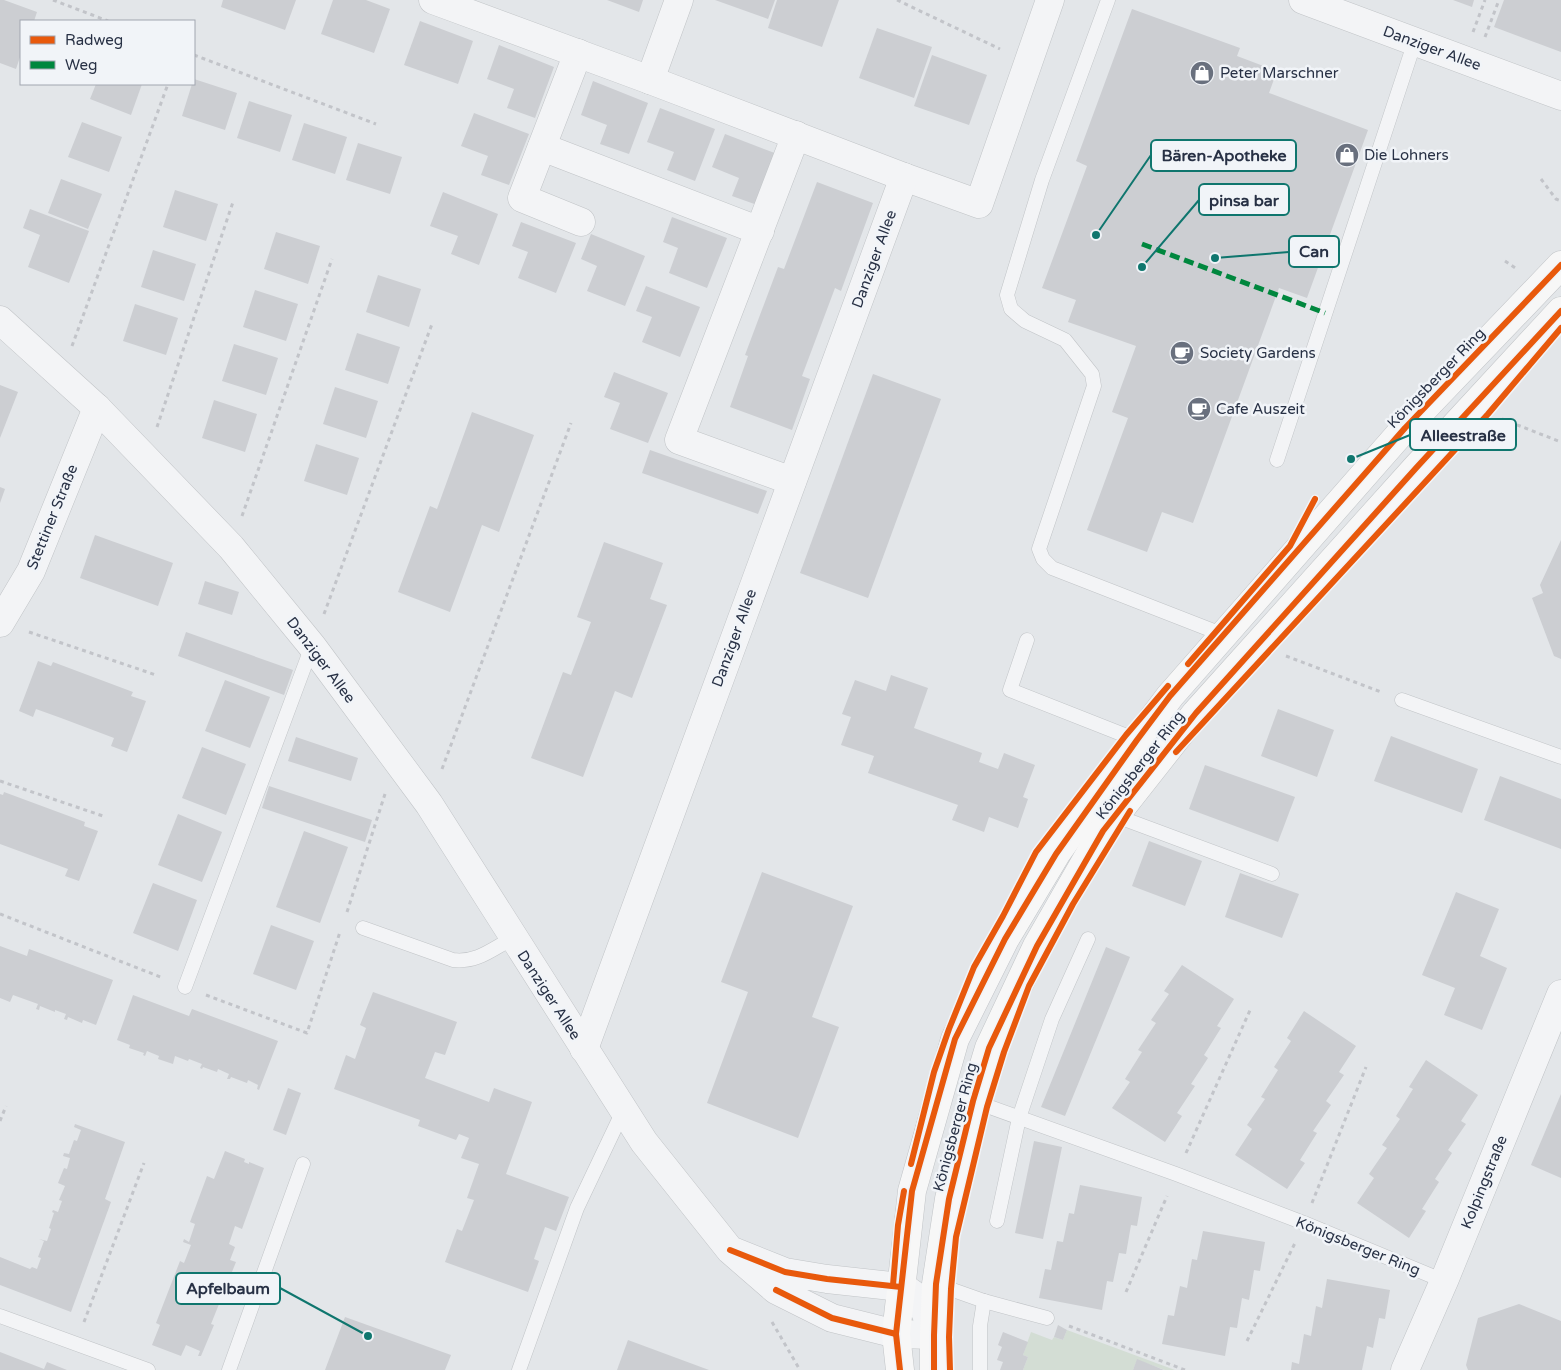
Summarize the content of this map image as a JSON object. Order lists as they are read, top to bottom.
{
  "streets": {
    "main road": ["Königsberger Ring"],
    "street": ["Danziger Allee", "Stettiner Straße", "Kolpingstraße"]
  },
  "crossings": [
    ["Danziger Allee", "Königsberger Ring"],
    ["Danziger Allee", "Stettiner Straße"],
    ["Königsberger Ring", "Kolpingstraße"]
  ],
  "places": {
    "shop": ["Peter Marschner", "Die Lohners"],
    "other": [
      "Bären-Apotheke",
      "Can",
      "pinsa bar",
      "Alleestraße",
      "Apfelbaum"
    ],
    "cafe": ["Society Gardens", "Cafe Auszeit"]
  },
  "legend": ["Radweg", "Weg"]
}
